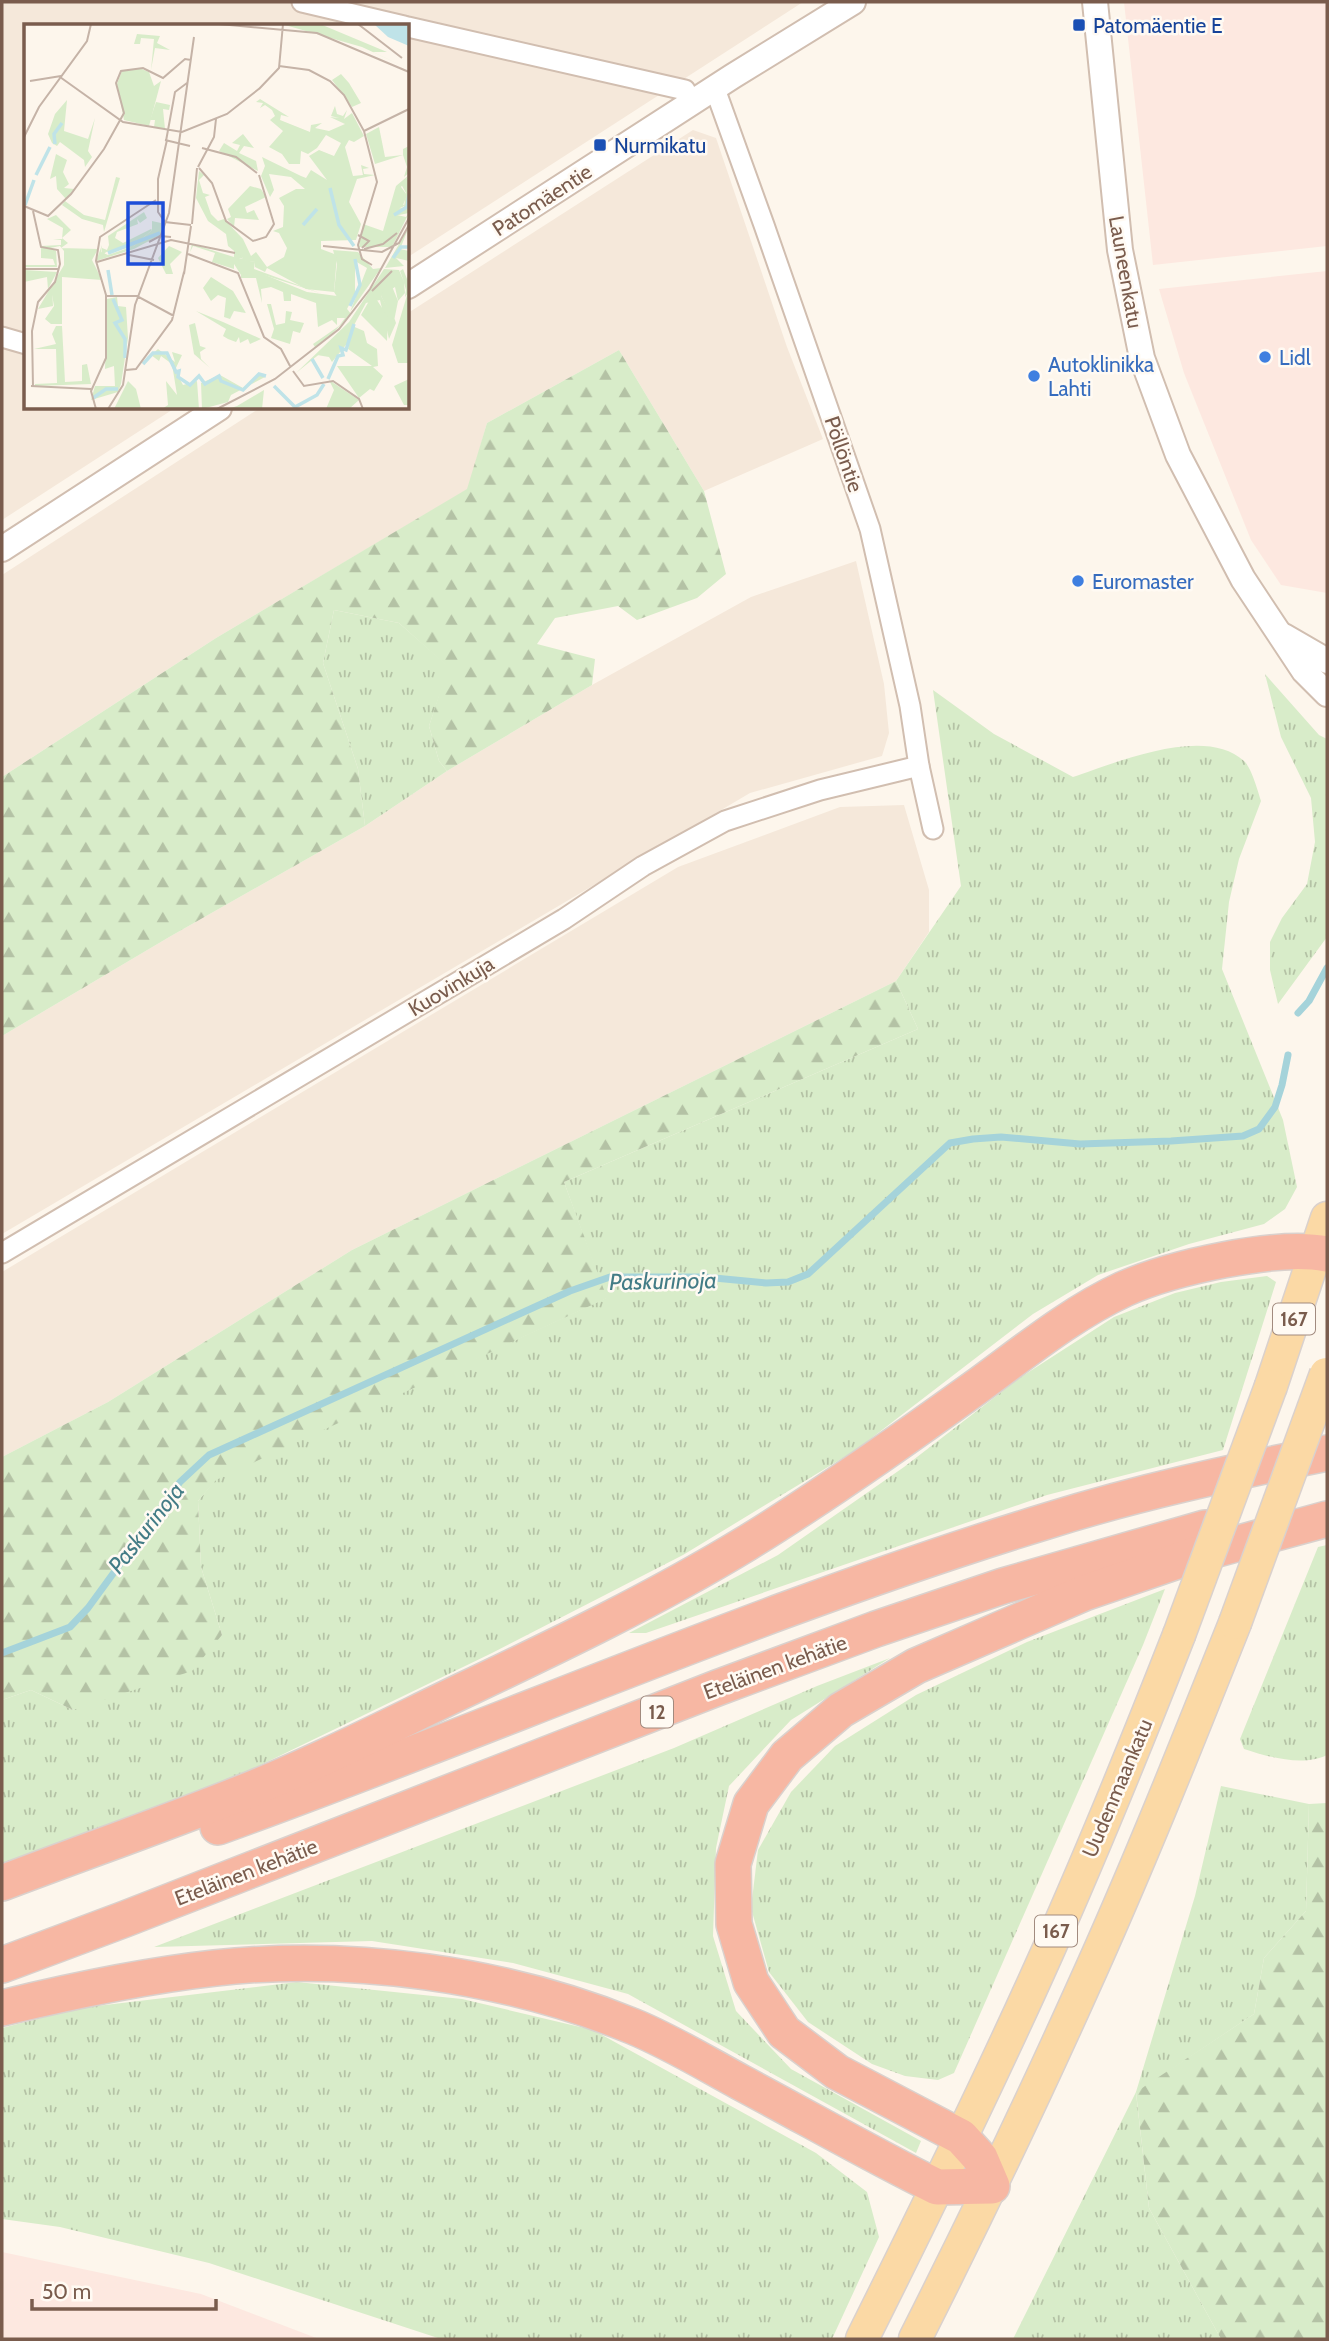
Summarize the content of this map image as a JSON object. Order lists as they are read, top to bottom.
{
  "streets": {
    "highway": ["Eteläinen kehätie", "12"],
    "main road": ["167", "Uudenmaankatu"],
    "street": [
      "Patomäentie",
      "Launeenkatu",
      "Pöllöntie",
      "Kuovinkuja"
    ]
  },
  "crossings": [
    ["Patomäentie", "Pöllöntie"],
    ["Pöllöntie", "Kuovinkuja"]
  ],
  "water": ["Paskurinoja"],
  "places": {
    "transit": ["Patomäentie E", "Nurmikatu"],
    "other": ["Lidl", "Autoklinikka Lahti", "Euromaster"]
  },
  "scale_bar": "50 m"
}
